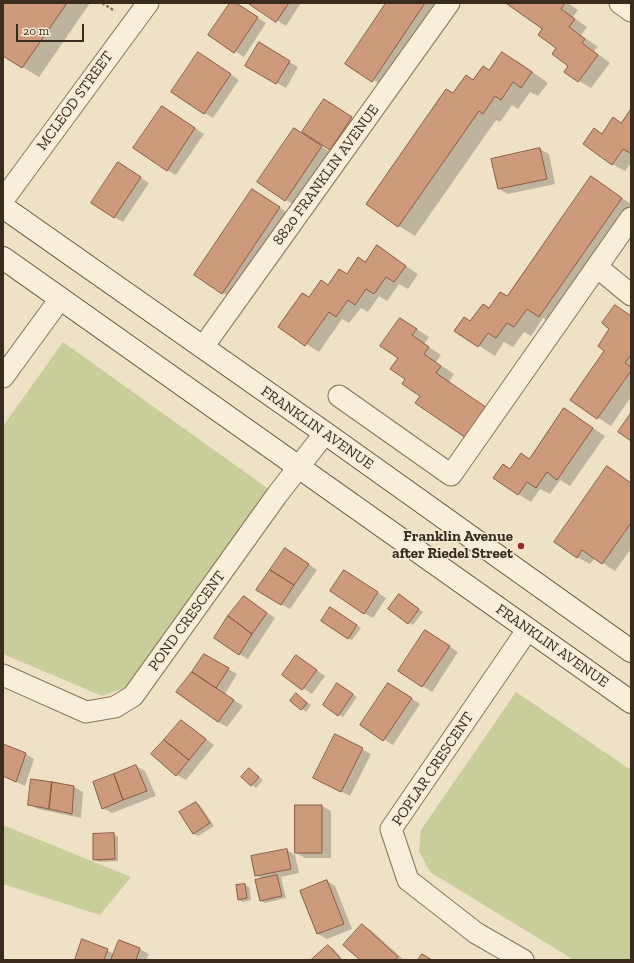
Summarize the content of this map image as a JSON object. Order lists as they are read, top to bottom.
{
  "streets": {
    "main road": ["FRANKLIN AVENUE"],
    "street": [
      "MCLEOD STREET",
      "8820 FRANKLIN AVENUE",
      "POND CRESCENT",
      "POPLAR CRESCENT"
    ]
  },
  "crossings": [
    ["8820 FRANKLIN AVENUE", "FRANKLIN AVENUE"],
    ["FRANKLIN AVENUE", "POND CRESCENT"],
    ["FRANKLIN AVENUE", "POPLAR CRESCENT"]
  ],
  "places": ["Franklin Avenue after Riedel Street"],
  "scale_bar": "20 m"
}
